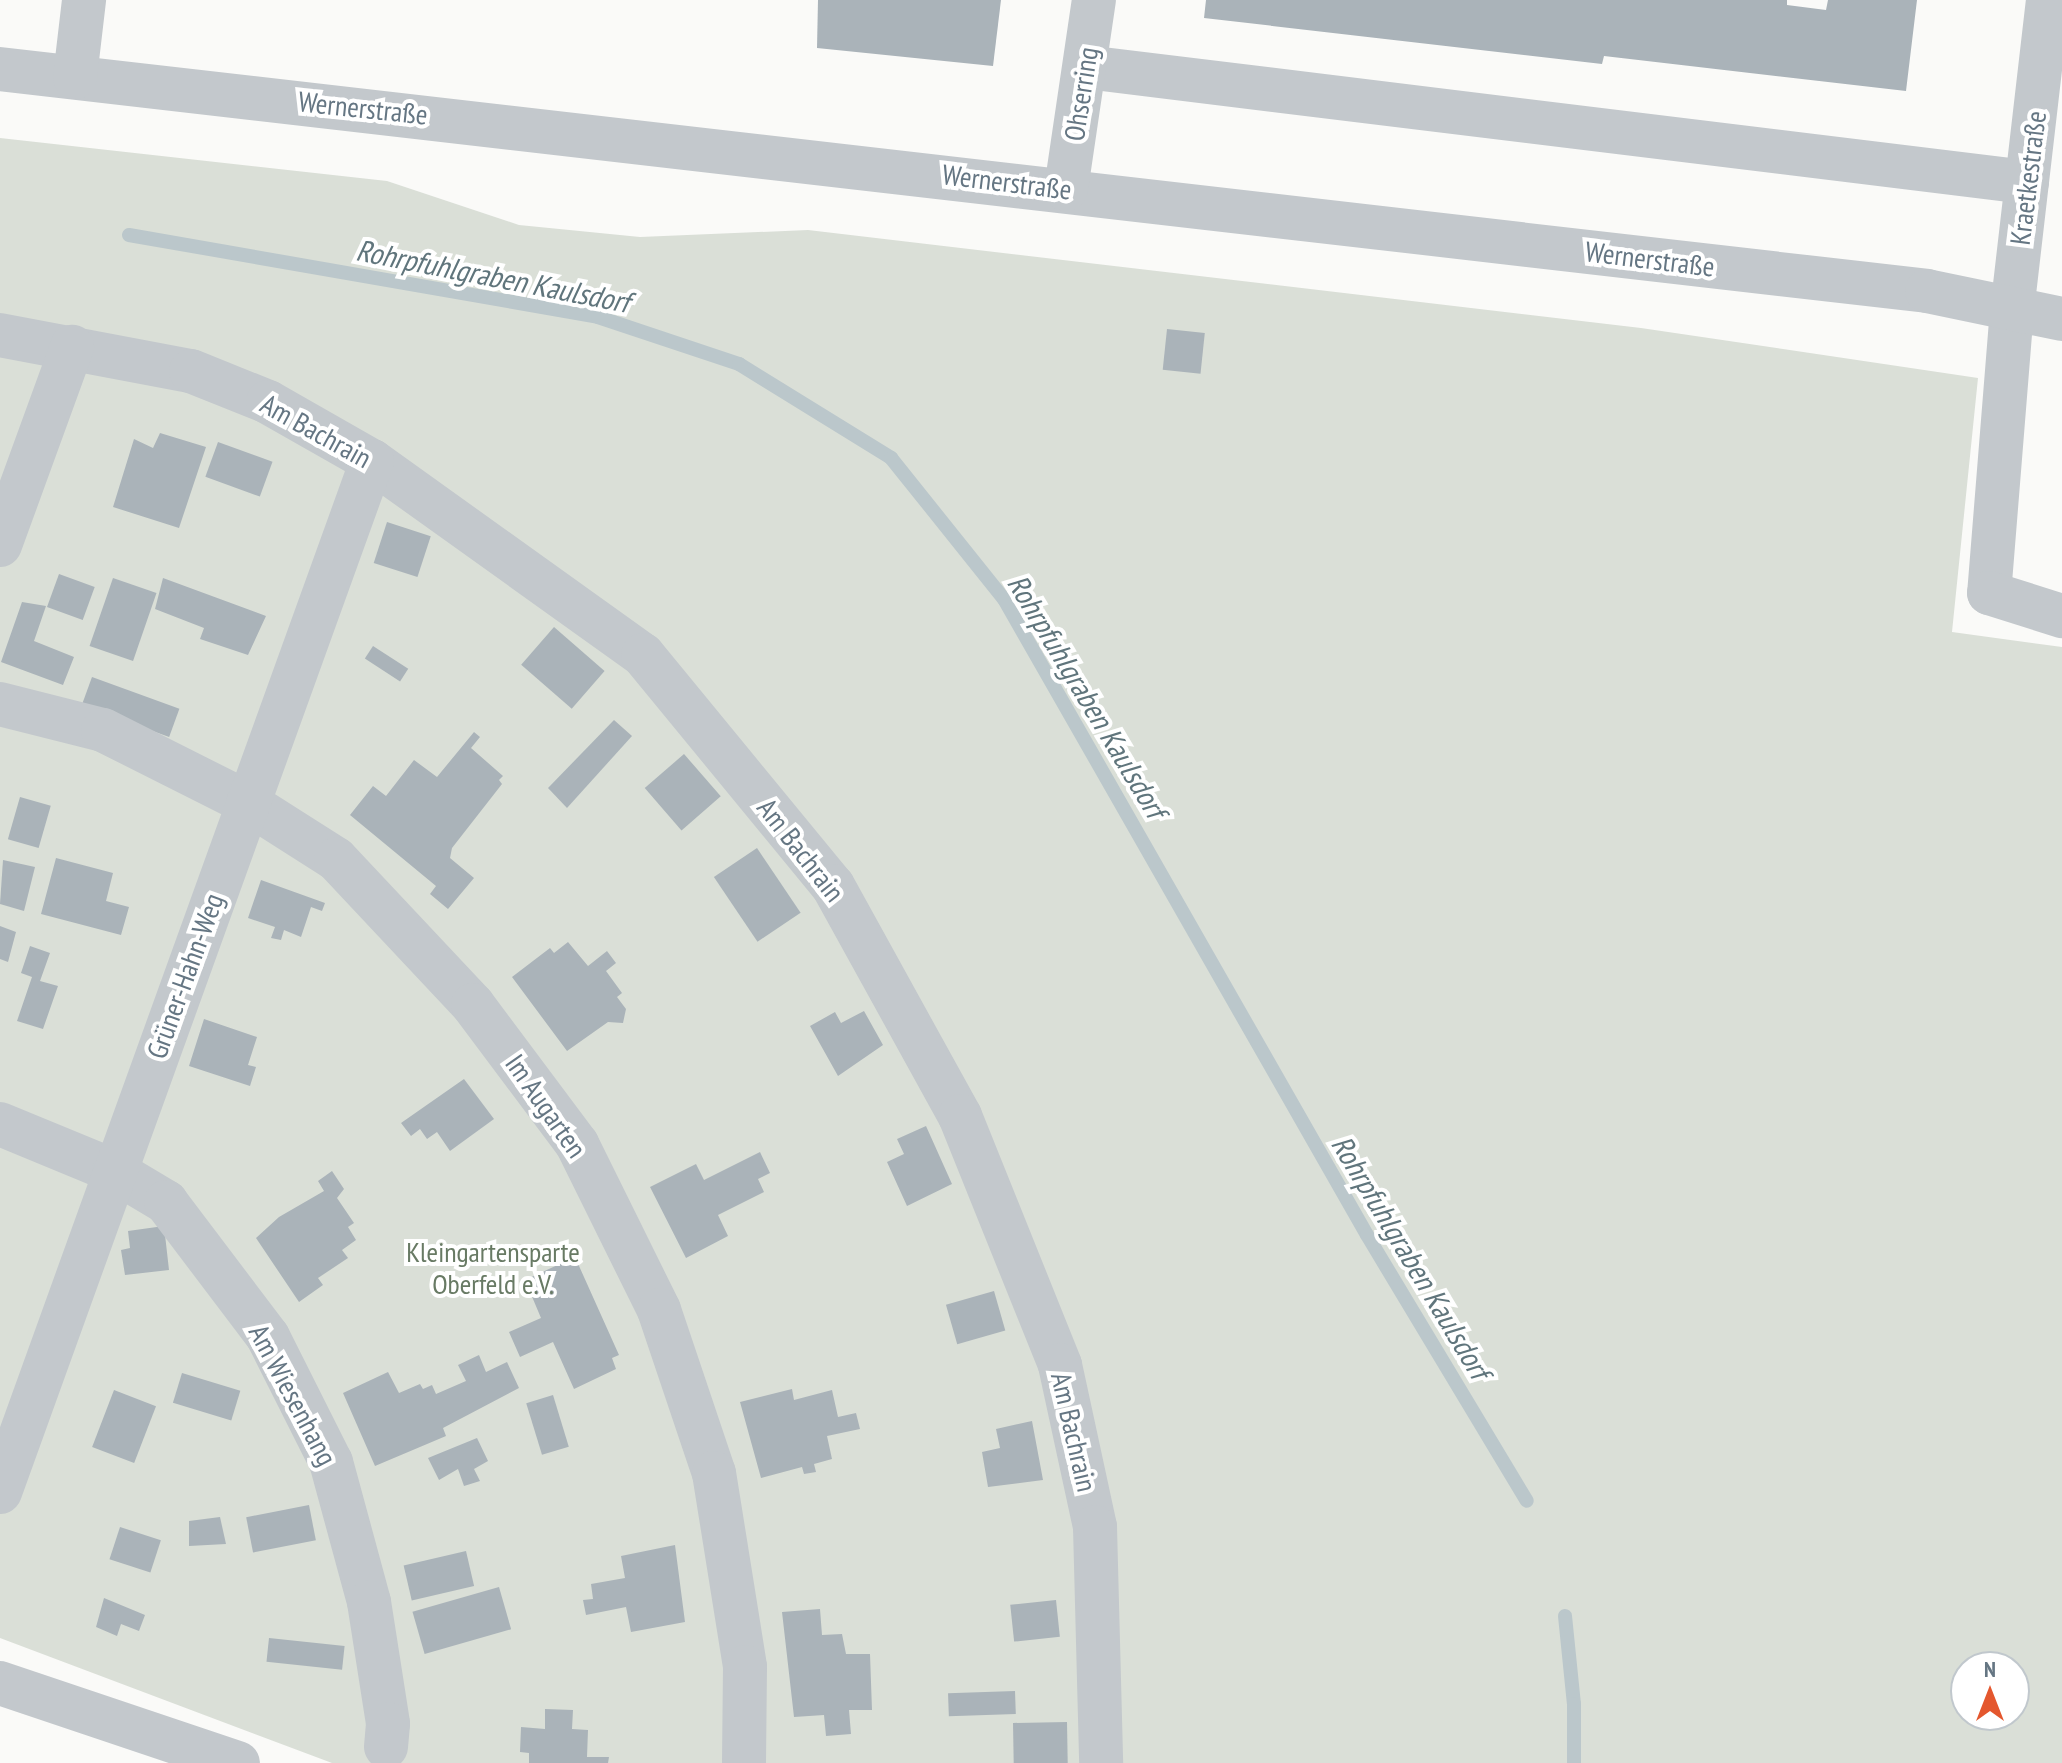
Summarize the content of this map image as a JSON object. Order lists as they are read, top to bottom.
{
  "streets": {
    "street": [
      "Ohserring",
      "Wernerstraße",
      "Kraetkestraße",
      "Am Bachrain",
      "Grüner-Hahn-Weg",
      "Im Augarten",
      "Am Wiesenhang"
    ]
  },
  "crossings": [
    ["Ohserring", "Wernerstraße"],
    ["Wernerstraße", "Kraetkestraße"],
    ["Am Bachrain", "Grüner-Hahn-Weg"],
    ["Grüner-Hahn-Weg", "Im Augarten"],
    ["Grüner-Hahn-Weg", "Am Wiesenhang"]
  ],
  "water": ["Rohrpfuhlgraben Kaulsdorf"],
  "parks": ["Kleingartensparte Oberfeld e.V."],
  "north": "top"
}
